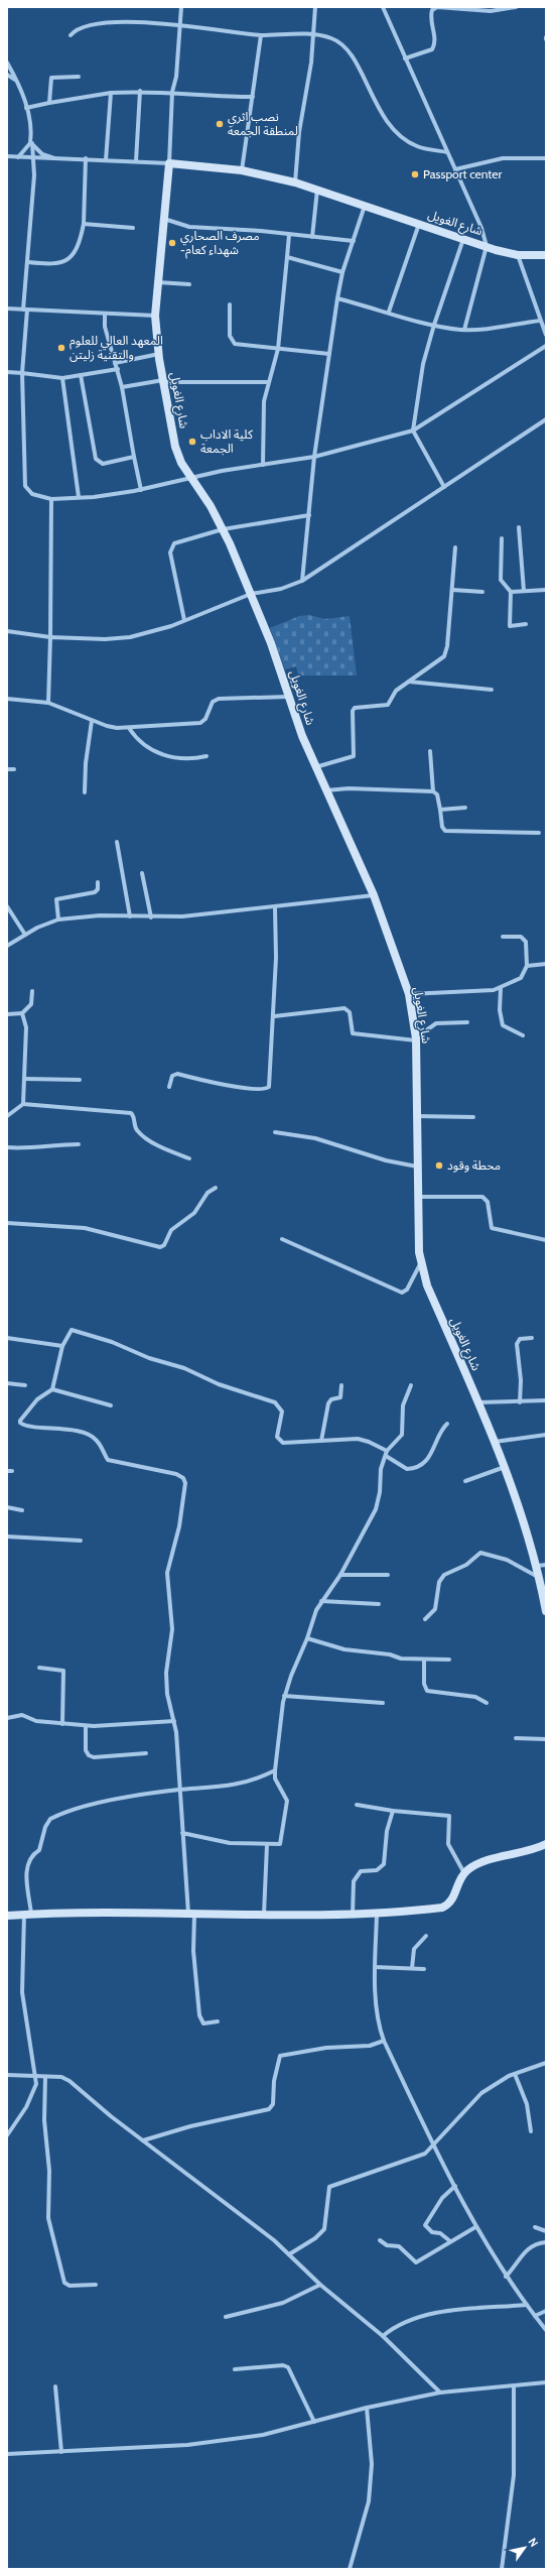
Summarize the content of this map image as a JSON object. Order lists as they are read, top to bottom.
{
  "streets": {
    "street": ["شارع الغويل"]
  },
  "places": [
    "نصب اثري لمنطقة الجمعة",
    "Passport center",
    "مصرف الصحاري -شهداء كعام",
    "المعهد العالي للعلوم والتقنية زليتن",
    "كلية اﻻداب الجمعة",
    "محطة وقود"
  ],
  "north": "top right"
}
